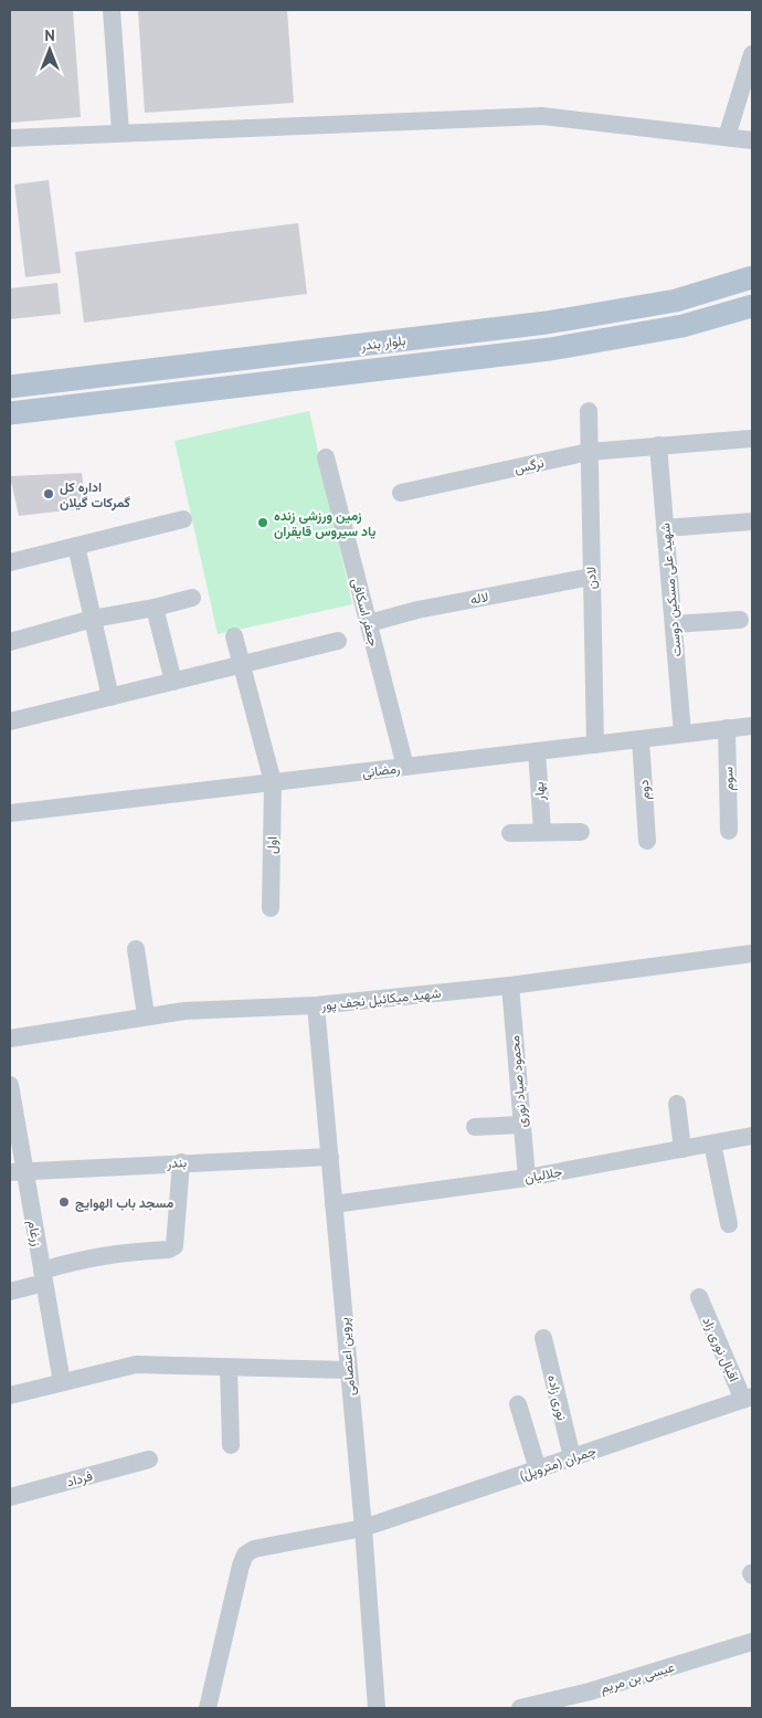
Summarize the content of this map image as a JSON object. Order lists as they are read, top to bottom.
{
  "streets": {
    "main road": ["بلوار بندر"],
    "street": [
      "نرگس",
      "لادن",
      "شهید علی مسکین دوست",
      "لاله",
      "جعفر اسکافی",
      "رمضانی",
      "سوم",
      "دوم",
      "بهار",
      "اول",
      "شهید میکائیل نجف پور",
      "محمود صیاد نوری",
      "بندر",
      "جلالیان",
      "زرغام",
      "اقبال نوری زاد",
      "پروین اعتصامی",
      "نوری زاده",
      "چمران (متروپل)",
      "فرداد",
      "عیسی بن مریم"
    ]
  },
  "crossings": [
    ["نرگس", "لادن"],
    ["نرگس", "شهید علی مسکین دوست"],
    ["لادن", "لاله"],
    ["لادن", "رمضانی"],
    ["شهید علی مسکین دوست", "رمضانی"],
    ["لاله", "جعفر اسکافی"],
    ["جعفر اسکافی", "رمضانی"],
    ["رمضانی", "سوم"],
    ["رمضانی", "دوم"],
    ["رمضانی", "بهار"],
    ["رمضانی", "اول"],
    ["شهید میکائیل نجف پور", "محمود صیاد نوری"],
    ["شهید میکائیل نجف پور", "پروین اعتصامی"],
    ["محمود صیاد نوری", "جلالیان"],
    ["بندر", "زرغام"],
    ["بندر", "پروین اعتصامی"],
    ["جلالیان", "پروین اعتصامی"],
    ["اقبال نوری زاد", "چمران (متروپل)"],
    ["پروین اعتصامی", "چمران (متروپل)"],
    ["نوری زاده", "چمران (متروپل)"]
  ],
  "places": ["اداره کل گمرکات گیلان", "زمین ورزشی زنده یاد سیروس قایقران", "مسجد باب الهوایج"],
  "north": "top"
}
